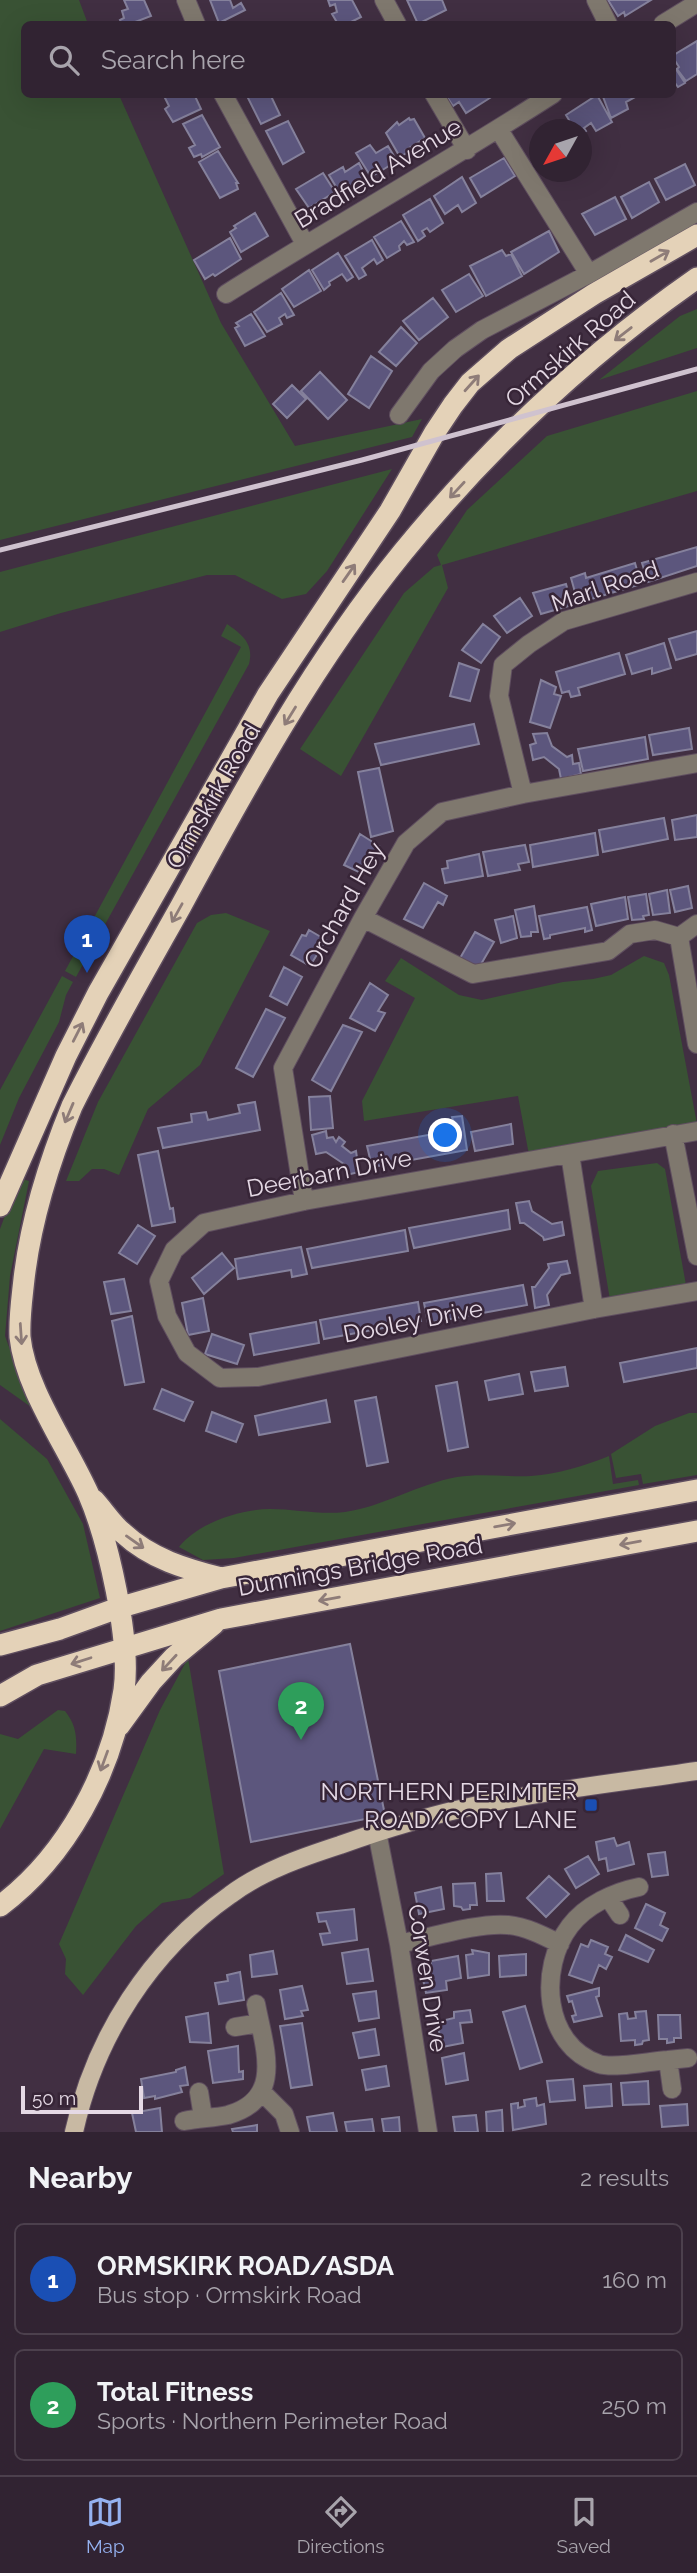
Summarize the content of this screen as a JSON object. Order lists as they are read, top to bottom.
{
  "streets": {
    "highway": ["Ormskirk Road", "Dunnings Bridge Road"],
    "street": [
      "Bradfield Avenue",
      "Marl Road",
      "Orchard Hey",
      "Deerbarn Drive",
      "Dooley Drive",
      "Corwen Drive"
    ]
  },
  "crossings": [
    ["Marl Road", "Orchard Hey"],
    ["Orchard Hey", "Deerbarn Drive"],
    ["Deerbarn Drive", "Dooley Drive"]
  ],
  "places": {
    "transit": ["NORTHERN PERIMTER ROAD/COPY LANE"]
  },
  "scale_bar": "50 m",
  "north": "bottom left",
  "page": {
    "search": "Search here",
    "pins": ["1", "2"],
    "scale": "50 m",
    "heading": ["Nearby", "2 results"],
    "list": [
      {
        "mark": "1",
        "name": "ORMSKIRK ROAD/ASDA",
        "note": "Bus stop · Ormskirk Road",
        "value": "160 m"
      },
      {
        "mark": "2",
        "name": "Total Fitness",
        "note": "Sports · Northern Perimeter Road",
        "value": "250 m"
      }
    ],
    "nav": ["Map", "Directions", "Saved"]
  }
}
